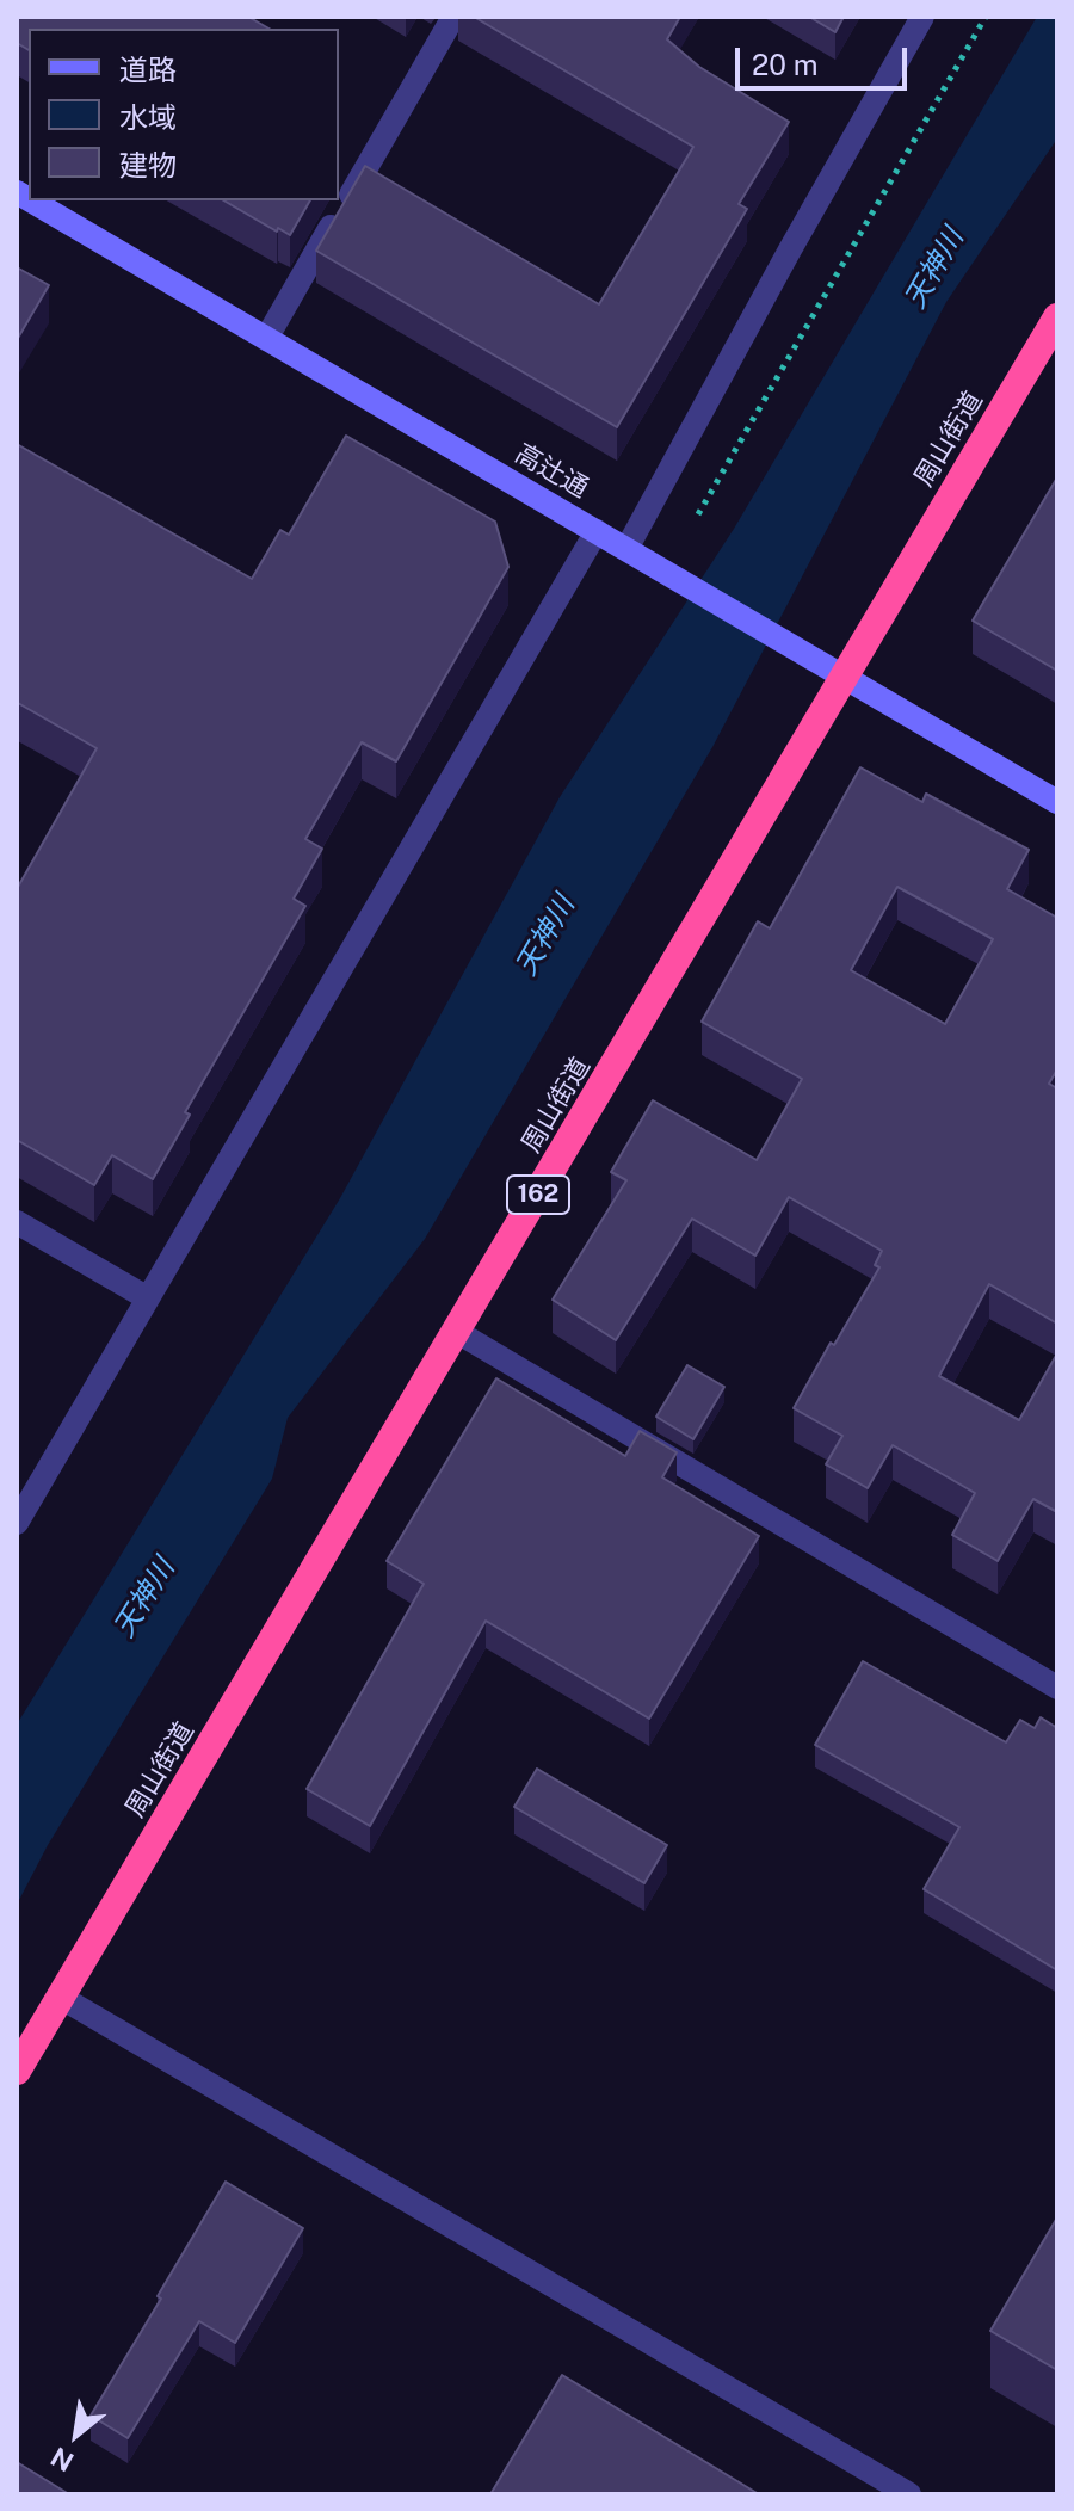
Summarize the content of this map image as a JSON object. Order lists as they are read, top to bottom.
{
  "streets": {
    "highway": ["周山街道", "162"],
    "street": ["高辻通"]
  },
  "crossings": [
    ["周山街道", "高辻通"]
  ],
  "water": ["天神川"],
  "legend": ["道路", "水域", "建物"],
  "scale_bar": "20 m",
  "north": "bottom left"
}
